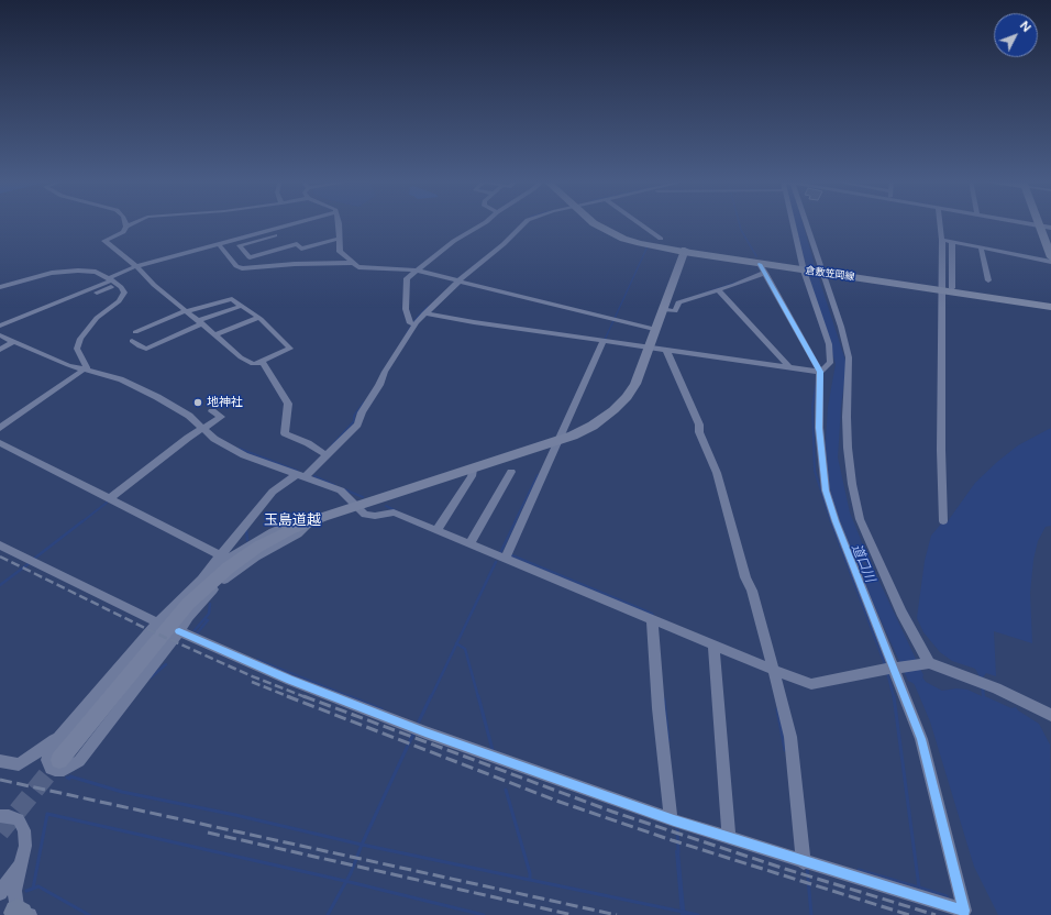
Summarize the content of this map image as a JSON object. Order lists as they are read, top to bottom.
{
  "streets": {
    "main road": ["倉敷笠岡線"]
  },
  "districts": ["玉島道越"],
  "water": ["道口川"],
  "places": ["地神社"],
  "north": "top right"
}
